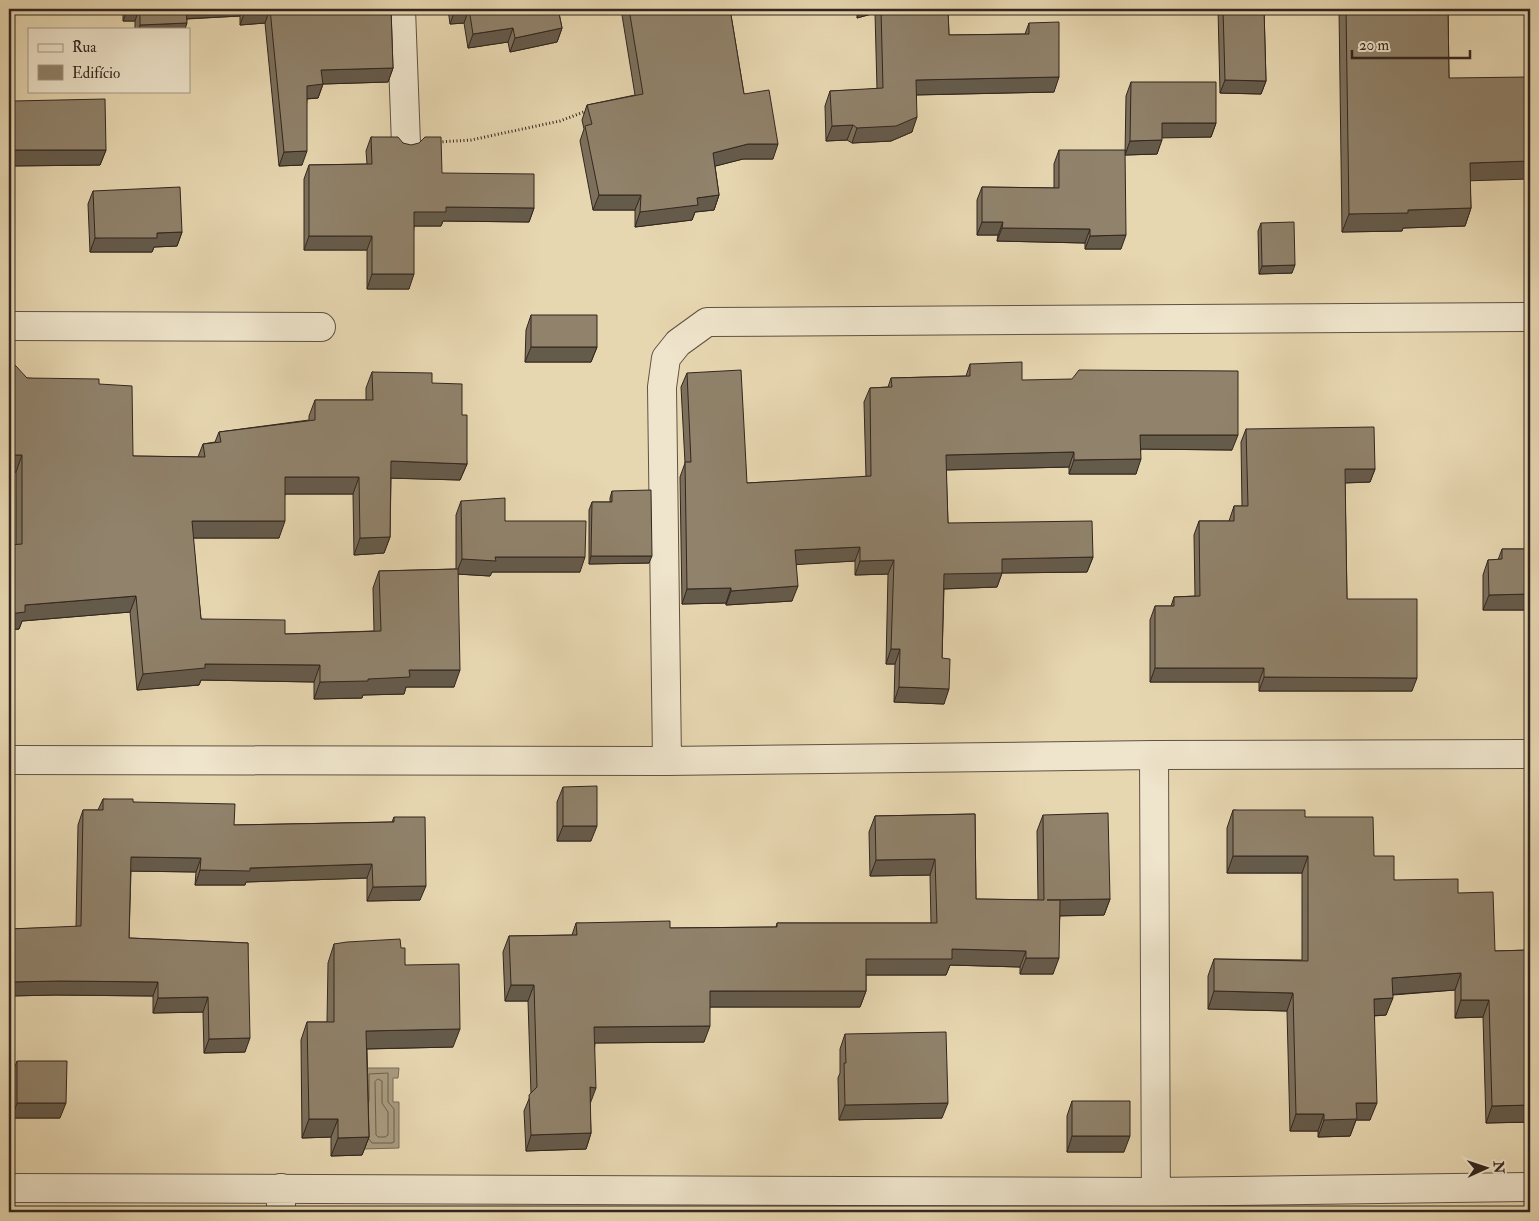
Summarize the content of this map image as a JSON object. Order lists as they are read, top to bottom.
{
  "legend": ["Rua", "Edifício"],
  "scale_bar": "20 m",
  "north": "right"
}
